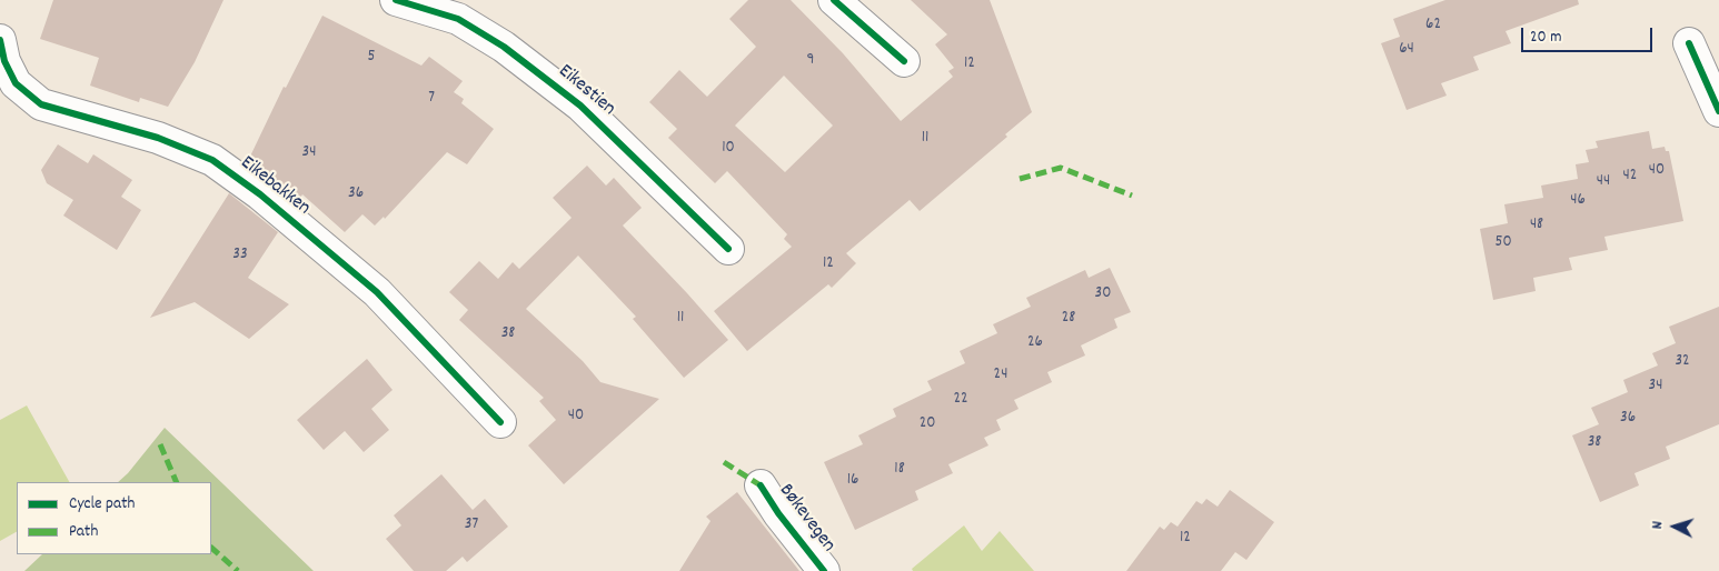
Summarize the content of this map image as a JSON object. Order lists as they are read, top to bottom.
{
  "streets": {
    "street": ["Eikestien", "Eikebakken", "Bøkevegen"]
  },
  "house_numbers": [
    "62",
    "64",
    "5",
    "9",
    "12",
    "7",
    "11",
    "10",
    "34",
    "40",
    "42",
    "44",
    "36",
    "46",
    "48",
    "50",
    "33",
    "12",
    "30",
    "11",
    "28",
    "38",
    "26",
    "32",
    "24",
    "34",
    "22",
    "40",
    "36",
    "20",
    "38",
    "18",
    "16",
    "37",
    "12"
  ],
  "legend": ["Cycle path", "Path"],
  "scale_bar": "20 m",
  "north": "left"
}
